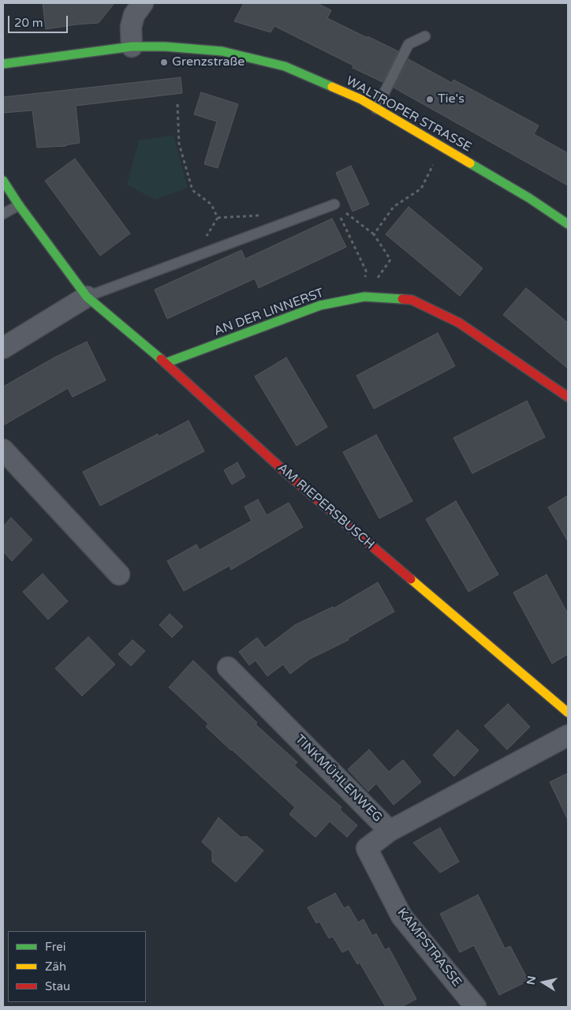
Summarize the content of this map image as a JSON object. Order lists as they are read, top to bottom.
{
  "streets": {
    "street": [
      "WALTROPER STRASSE",
      "AN DER LINNERST",
      "AM RIEPERSBUSCH",
      "TINKMÜHLENWEG",
      "KAMPSTRASSE"
    ]
  },
  "crossings": [
    ["AN DER LINNERST", "AM RIEPERSBUSCH"],
    ["TINKMÜHLENWEG", "KAMPSTRASSE"]
  ],
  "places": ["Grenzstraße", "Tie's"],
  "legend": ["Frei", "Zäh", "Stau"],
  "scale_bar": "20 m",
  "north": "left"
}
